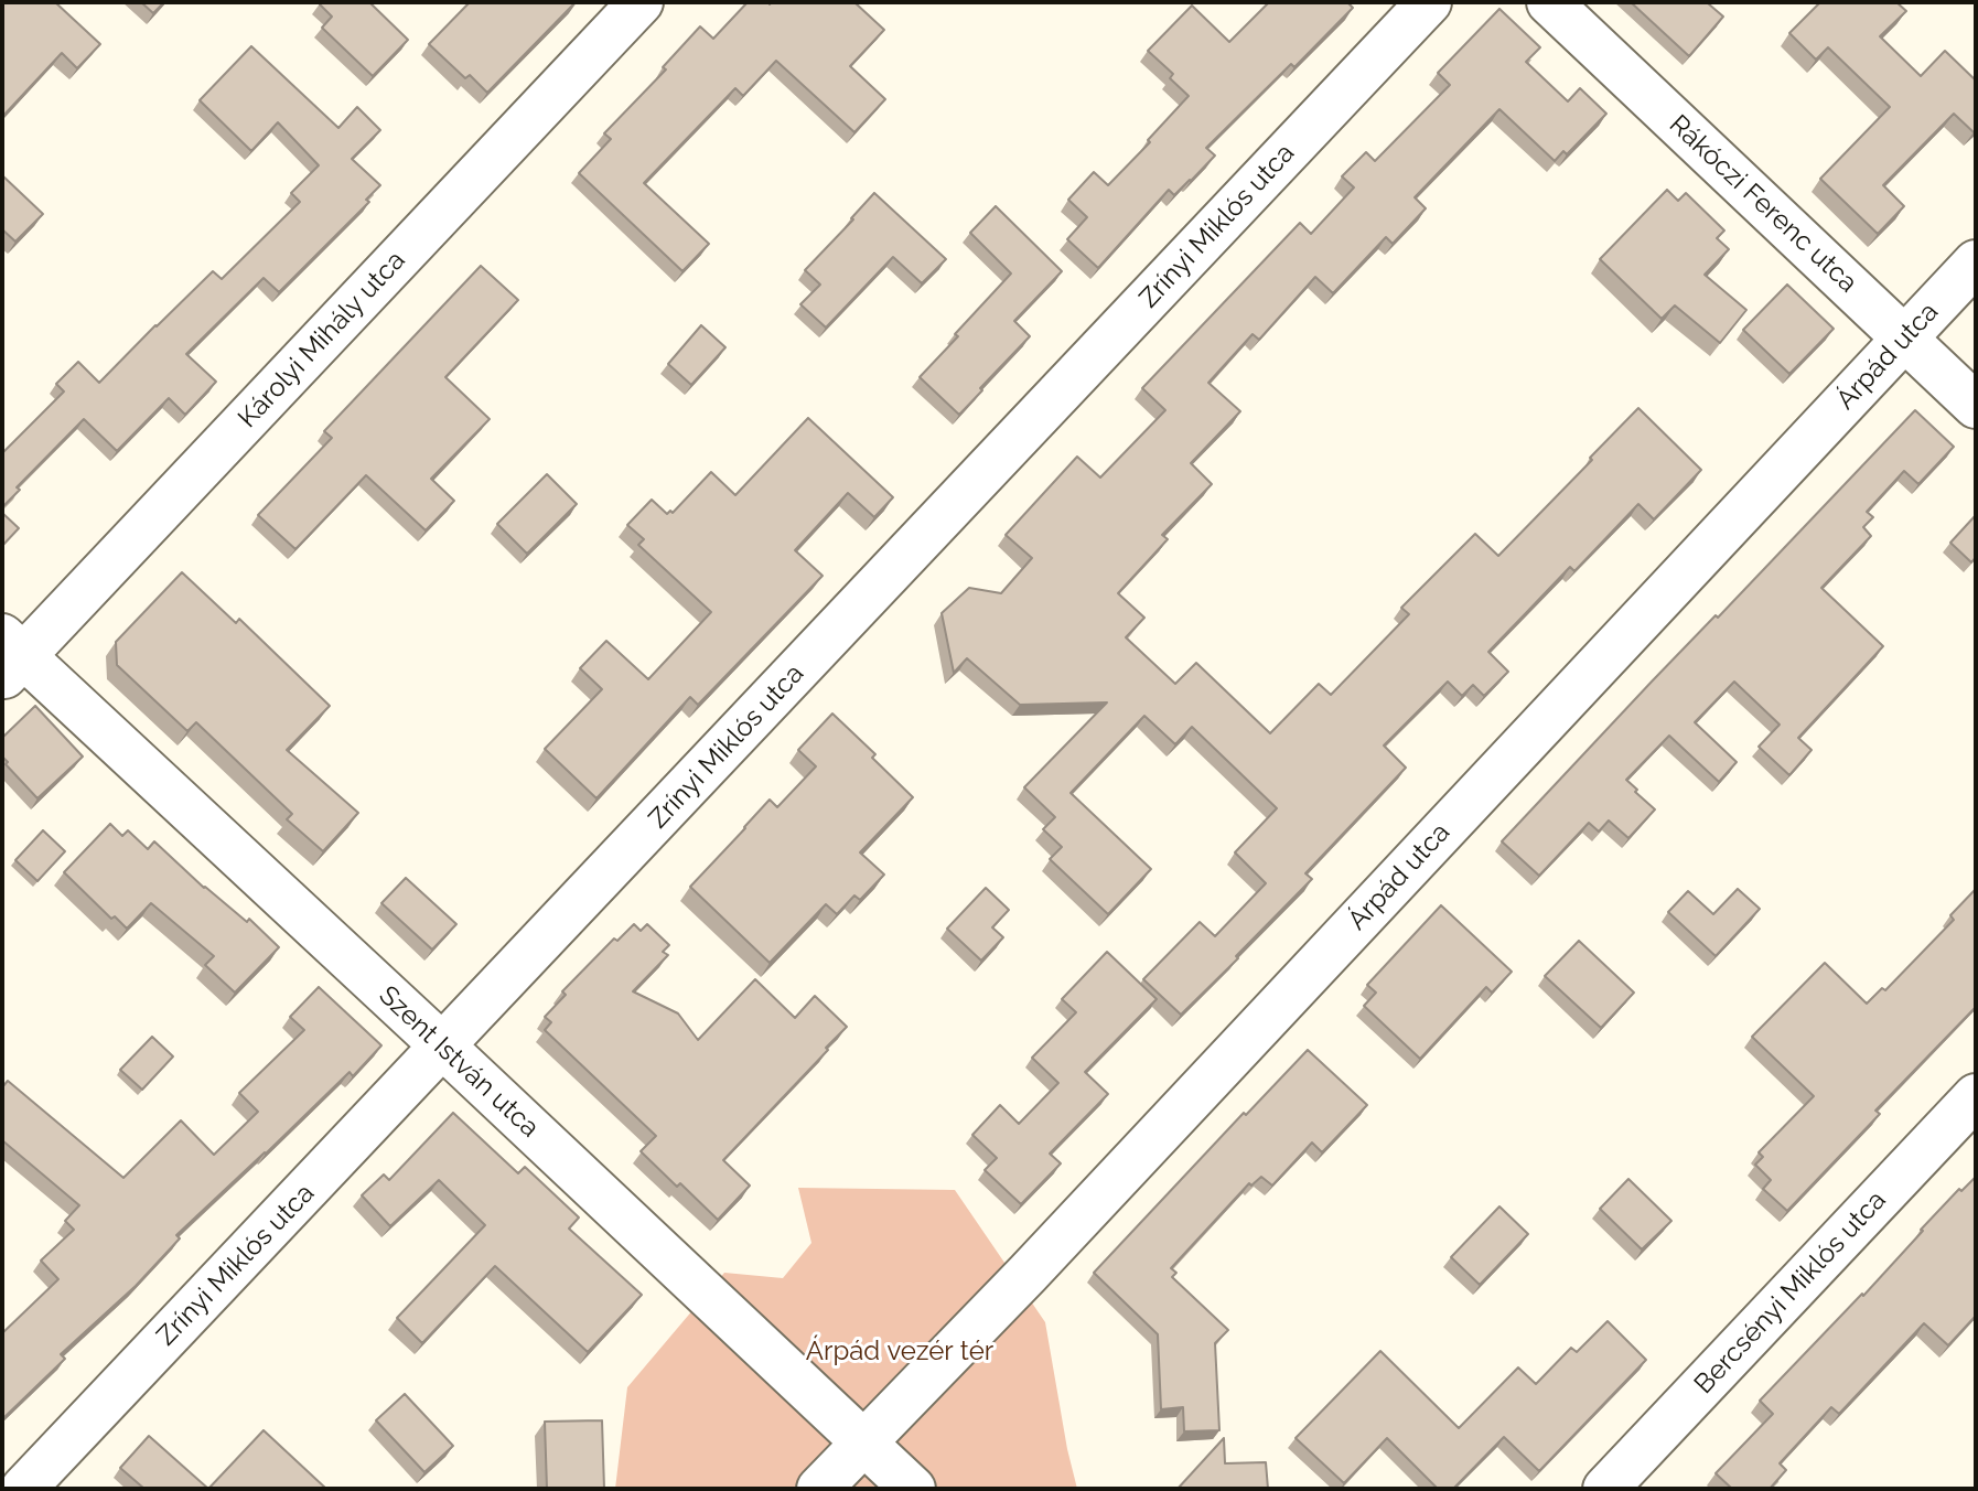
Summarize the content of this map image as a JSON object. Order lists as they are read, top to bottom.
{
  "streets": {
    "street": [
      "Rákóczi Ferenc utca",
      "Zrínyi Miklós utca",
      "Károlyi Mihály utca",
      "Árpád utca",
      "Szent István utca",
      "Bercsényi Miklós utca"
    ]
  },
  "crossings": [
    ["Rákóczi Ferenc utca", "Árpád utca"],
    ["Zrínyi Miklós utca", "Szent István utca"],
    ["Károlyi Mihály utca", "Szent István utca"],
    ["Árpád utca", "Szent István utca"]
  ],
  "parks": ["Árpád vezér tér"]
}
